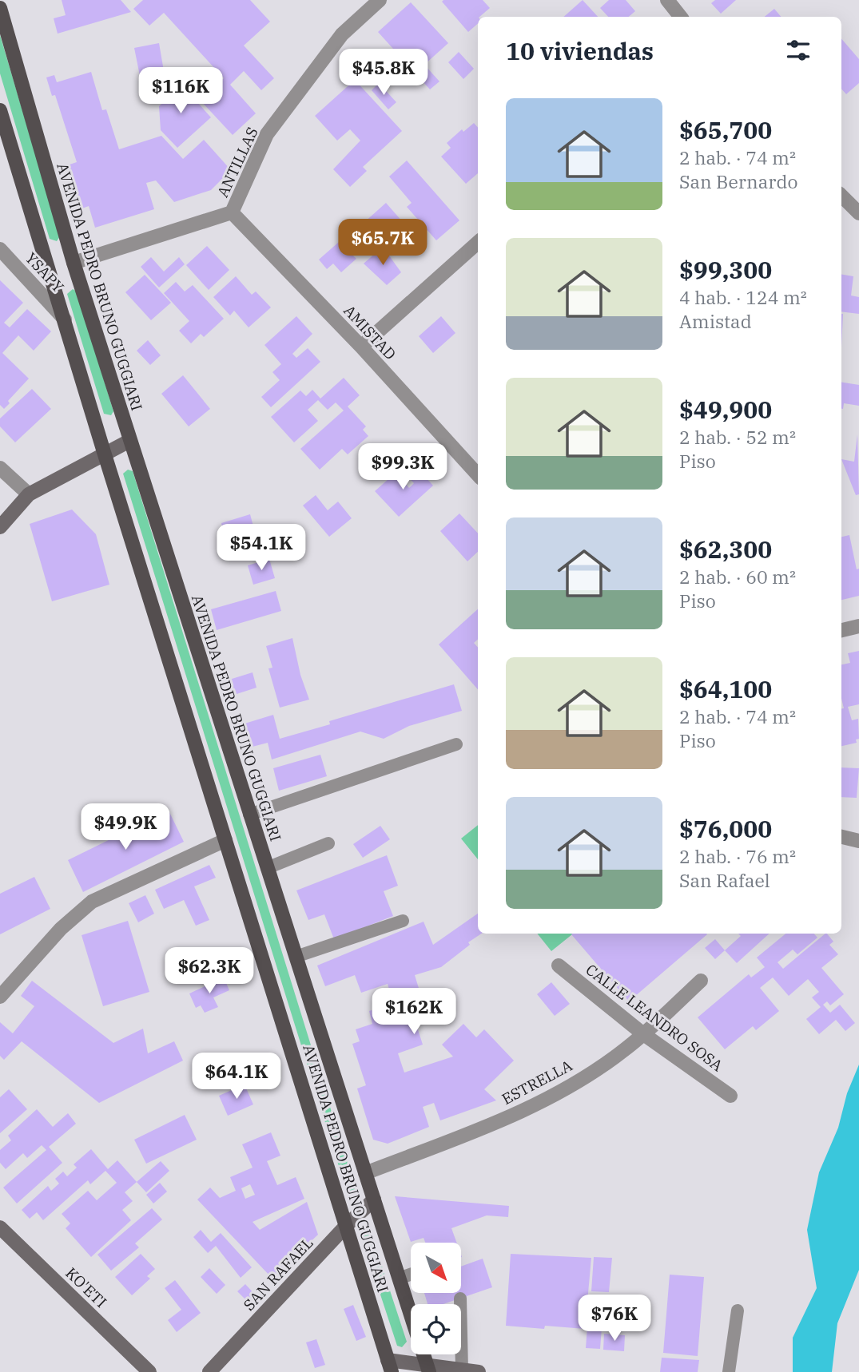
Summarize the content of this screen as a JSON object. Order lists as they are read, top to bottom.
{
  "streets": {
    "main road": ["AVENIDA PEDRO BRUNO GUGGIARI"],
    "street": [
      "ANTILLAS",
      "YSAPY",
      "AMISTAD",
      "CALLE LEANDRO SOSA",
      "ESTRELLA",
      "SAN RAFAEL",
      "KO'ETI"
    ]
  },
  "crossings": [
    ["ANTILLAS", "AVENIDA PEDRO BRUNO GUGGIARI"],
    ["ANTILLAS", "AMISTAD"],
    ["YSAPY", "AVENIDA PEDRO BRUNO GUGGIARI"],
    ["AVENIDA PEDRO BRUNO GUGGIARI", "ESTRELLA"],
    ["AVENIDA PEDRO BRUNO GUGGIARI", "SAN RAFAEL"],
    ["CALLE LEANDRO SOSA", "ESTRELLA"]
  ],
  "north": "bottom right",
  "page": {
    "heading": "10 viviendas",
    "price": [
      "$45.8K",
      "$116K",
      "$65.7K",
      "$99.3K",
      "$54.1K",
      "$49.9K",
      "$62.3K",
      "$162K",
      "$64.1K",
      "$76K"
    ],
    "list": [
      {
        "name": "$65,700",
        "note": "2 hab. · 74 m² · San Bernardo"
      },
      {
        "name": "$99,300",
        "note": "4 hab. · 124 m² · Amistad"
      },
      {
        "name": "$49,900",
        "note": "2 hab. · 52 m² · Piso"
      },
      {
        "name": "$62,300",
        "note": "2 hab. · 60 m² · Piso"
      },
      {
        "name": "$64,100",
        "note": "2 hab. · 74 m² · Piso"
      },
      {
        "name": "$76,000",
        "note": "2 hab. · 76 m² · San Rafael"
      }
    ]
  }
}
